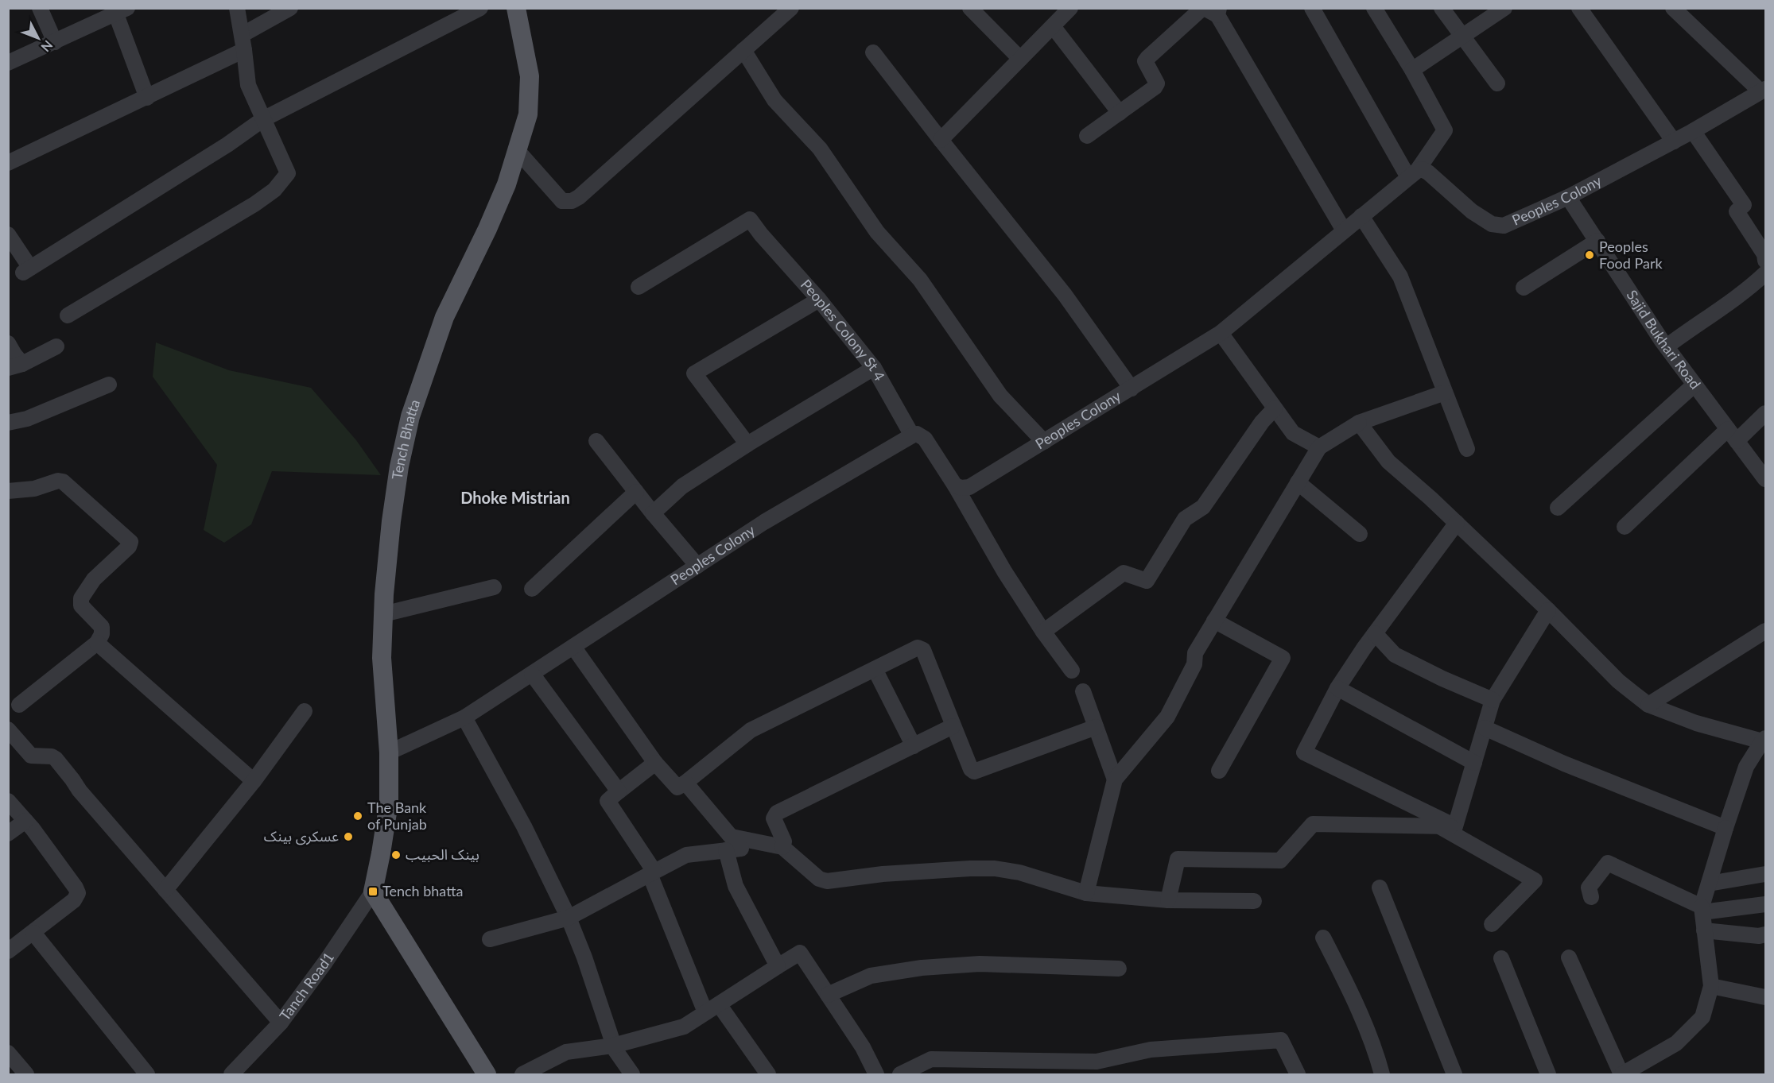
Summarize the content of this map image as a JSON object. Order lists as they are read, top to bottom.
{
  "streets": {
    "main road": ["Tench Bhatta"],
    "street": [
      "Peoples Colony",
      "Peoples Colony St 4",
      "Sajid Bukhari Road",
      "Tanch Road1"
    ]
  },
  "crossings": [
    ["Peoples Colony", "Peoples Colony St 4"],
    ["Peoples Colony", "Sajid Bukhari Road"],
    ["Peoples Colony", "Tench Bhatta"],
    ["Tench Bhatta", "Tanch Road1"]
  ],
  "districts": ["Dhoke Mistrian"],
  "places": {
    "other": [
      "Peoples Food Park",
      "The Bank of Punjab",
      "عسکری بینک",
      "بينک الحبيب"
    ],
    "transit": ["Tench bhatta"]
  },
  "north": "bottom right"
}
